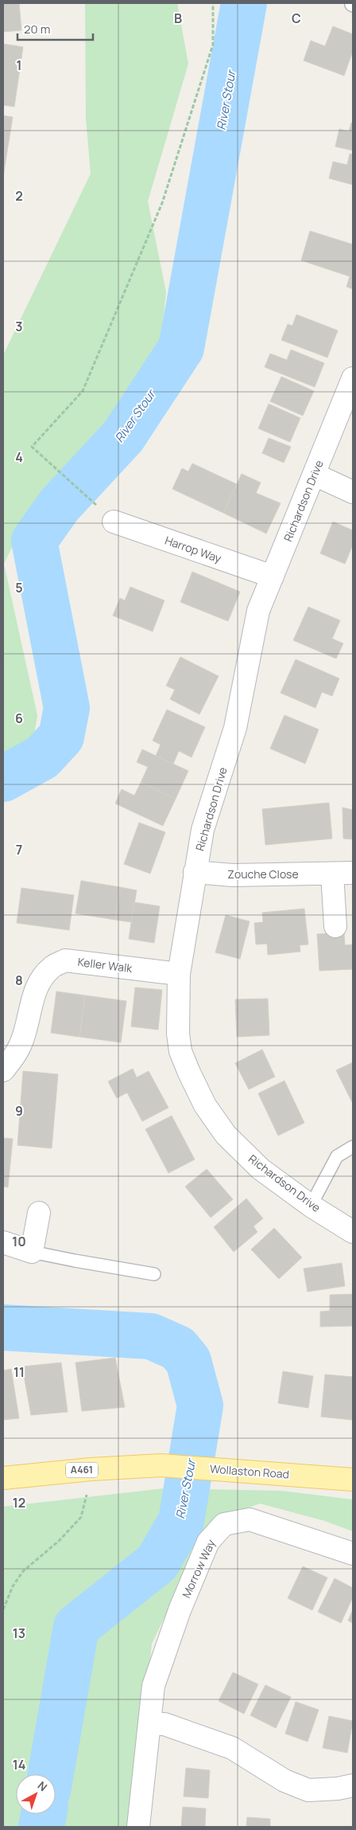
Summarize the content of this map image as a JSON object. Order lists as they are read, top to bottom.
{
  "streets": {
    "main road": ["A461", "Wollaston Road"],
    "street": [
      "Richardson Drive",
      "Harrop Way",
      "Zouche Close",
      "Keller Walk",
      "Morrow Way"
    ]
  },
  "crossings": [
    ["Richardson Drive", "Harrop Way"],
    ["Richardson Drive", "Zouche Close"],
    ["Richardson Drive", "Keller Walk"]
  ],
  "water": ["River Stour"],
  "scale_bar": "20 m",
  "north": "top right",
  "grid": {
    "columns": ["B", "C"],
    "rows": [
      "1",
      "2",
      "3",
      "4",
      "5",
      "6",
      "7",
      "8",
      "9",
      "10",
      "11",
      "12",
      "13",
      "14"
    ]
  }
}
